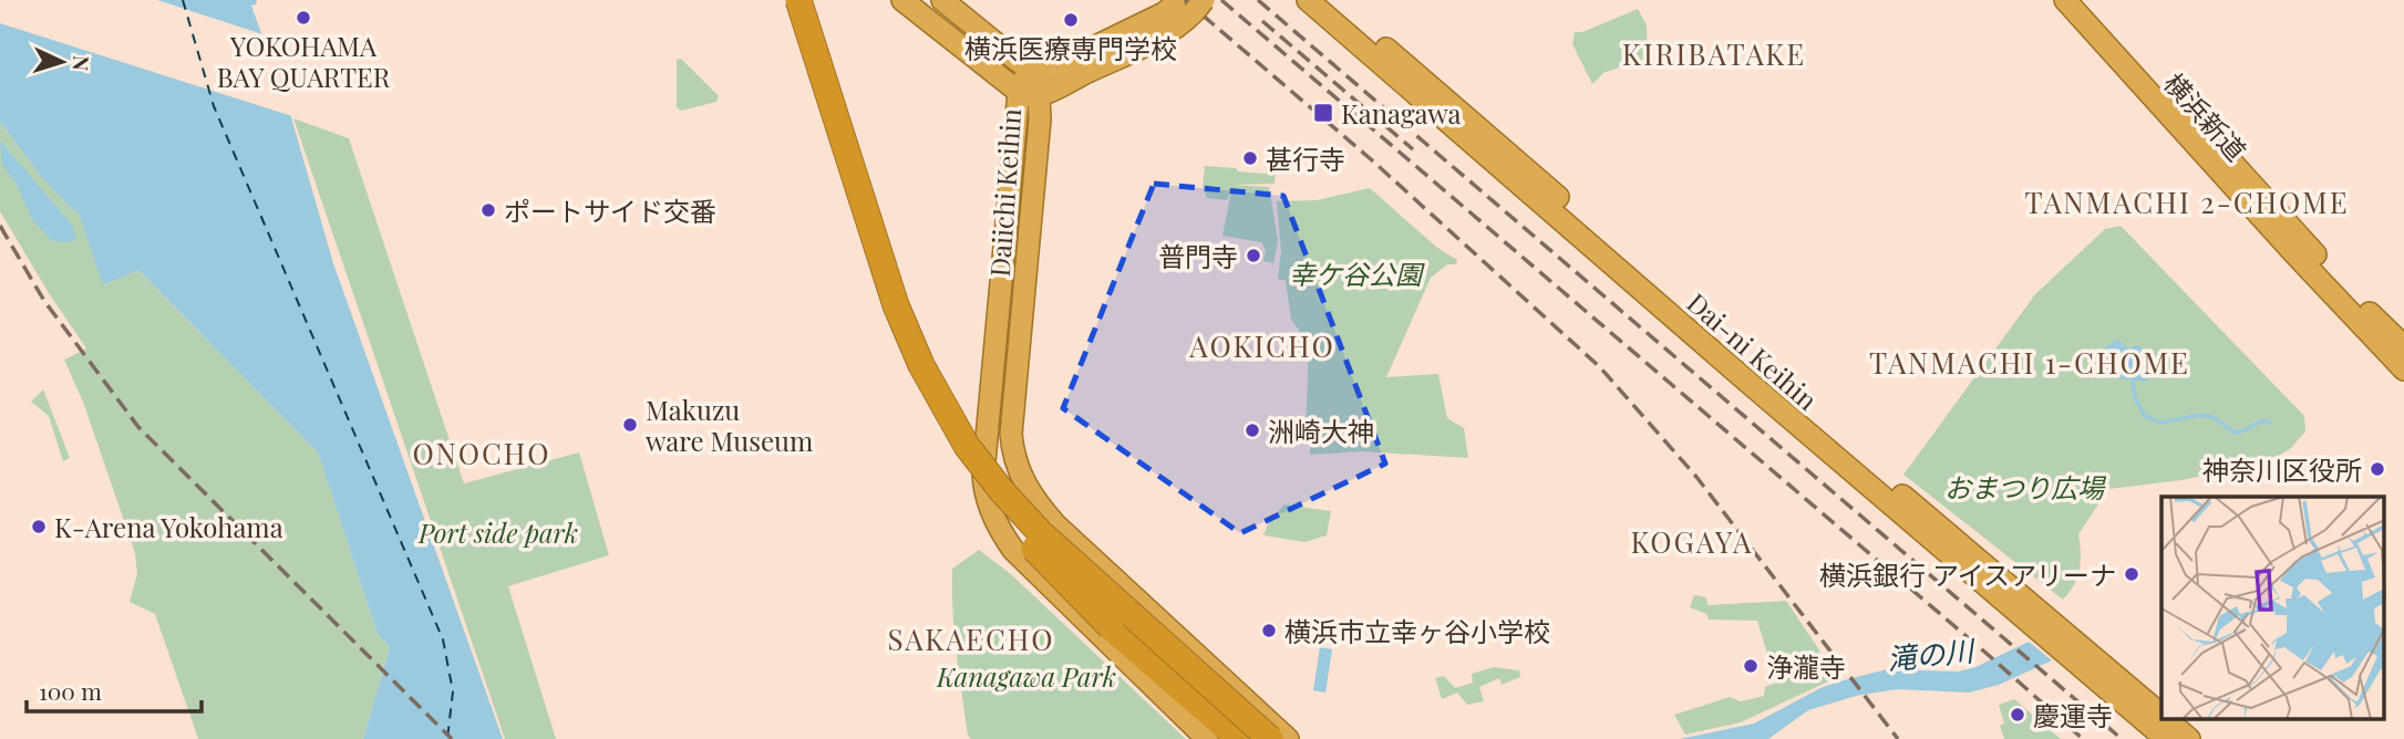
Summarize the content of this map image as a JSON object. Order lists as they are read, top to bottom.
{
  "streets": {
    "highway": ["横浜新道", "Daiichi Keihin", "Dai-ni Keihin"]
  },
  "districts": [
    "KIRIBATAKE",
    "TANMACHI 2-CHOME",
    "AOKICHO",
    "TANMACHI 1-CHOME",
    "ONOCHO",
    "KOGAYA",
    "SAKAECHO"
  ],
  "water": ["滝の川"],
  "parks": [
    "幸ケ谷公園",
    "おまつり広場",
    "Port side park",
    "Kanagawa Park"
  ],
  "places": {
    "other": [
      "YOKOHAMA BAY QUARTER",
      "横浜医療専門学校",
      "甚行寺",
      "ポートサイド交番",
      "普門寺",
      "Makuzu ware Museum",
      "洲崎大神",
      "神奈川区役所",
      "K-Arena Yokohama",
      "横浜銀行 アイスアリーナ",
      "横浜市立幸ヶ谷小学校",
      "浄瀧寺",
      "慶運寺"
    ],
    "transit": ["Kanagawa"]
  },
  "scale_bar": "100 m",
  "north": "right"
}
